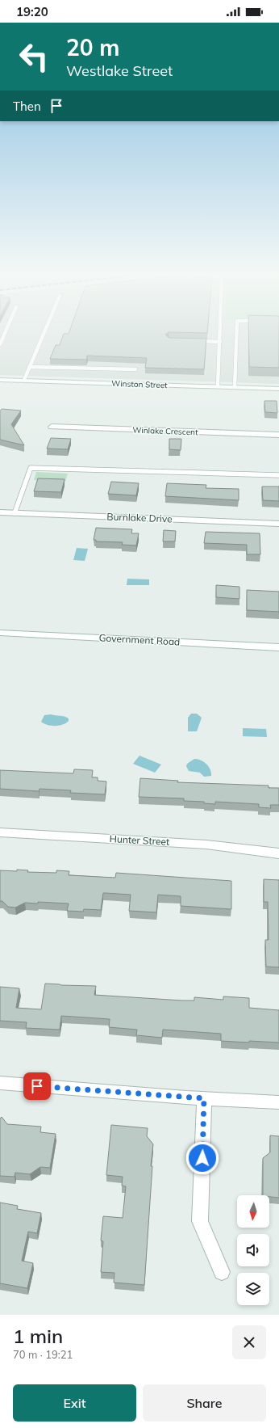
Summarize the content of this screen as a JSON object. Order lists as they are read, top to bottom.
{
  "streets": {
    "street": [
      "Winston Street",
      "Winlake Crescent",
      "Burnlake Drive",
      "Government Road",
      "Hunter Street"
    ]
  },
  "north": "bottom",
  "page": {
    "status": "19:20",
    "turn": ["20 m", "Westlake Street"],
    "then": "Then",
    "heading": ["1 min", "70 m · 19:21"],
    "buttons": ["Exit", "Share"]
  }
}
